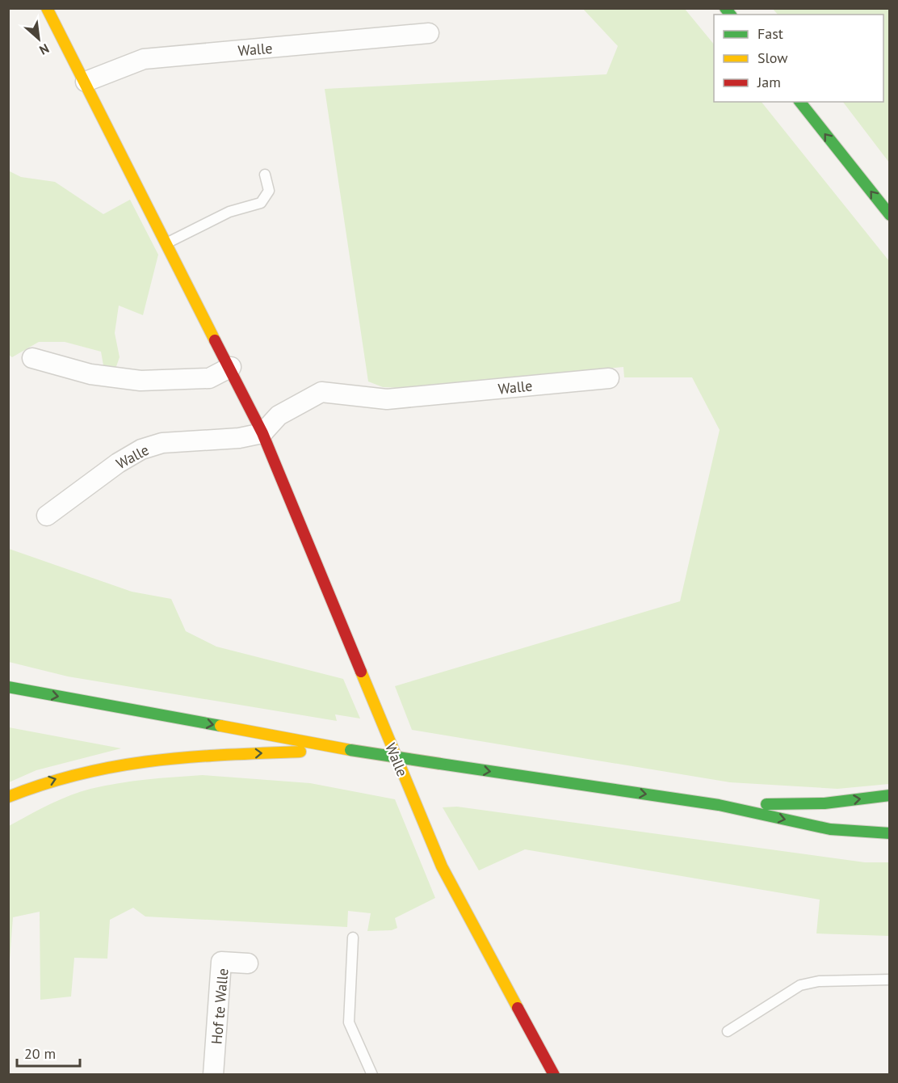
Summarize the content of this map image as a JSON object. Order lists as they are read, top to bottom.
{
  "streets": {
    "main road": ["Walle"],
    "street": ["Hof te Walle"]
  },
  "legend": ["Fast", "Slow", "Jam"],
  "scale_bar": "20 m",
  "north": "bottom right"
}
